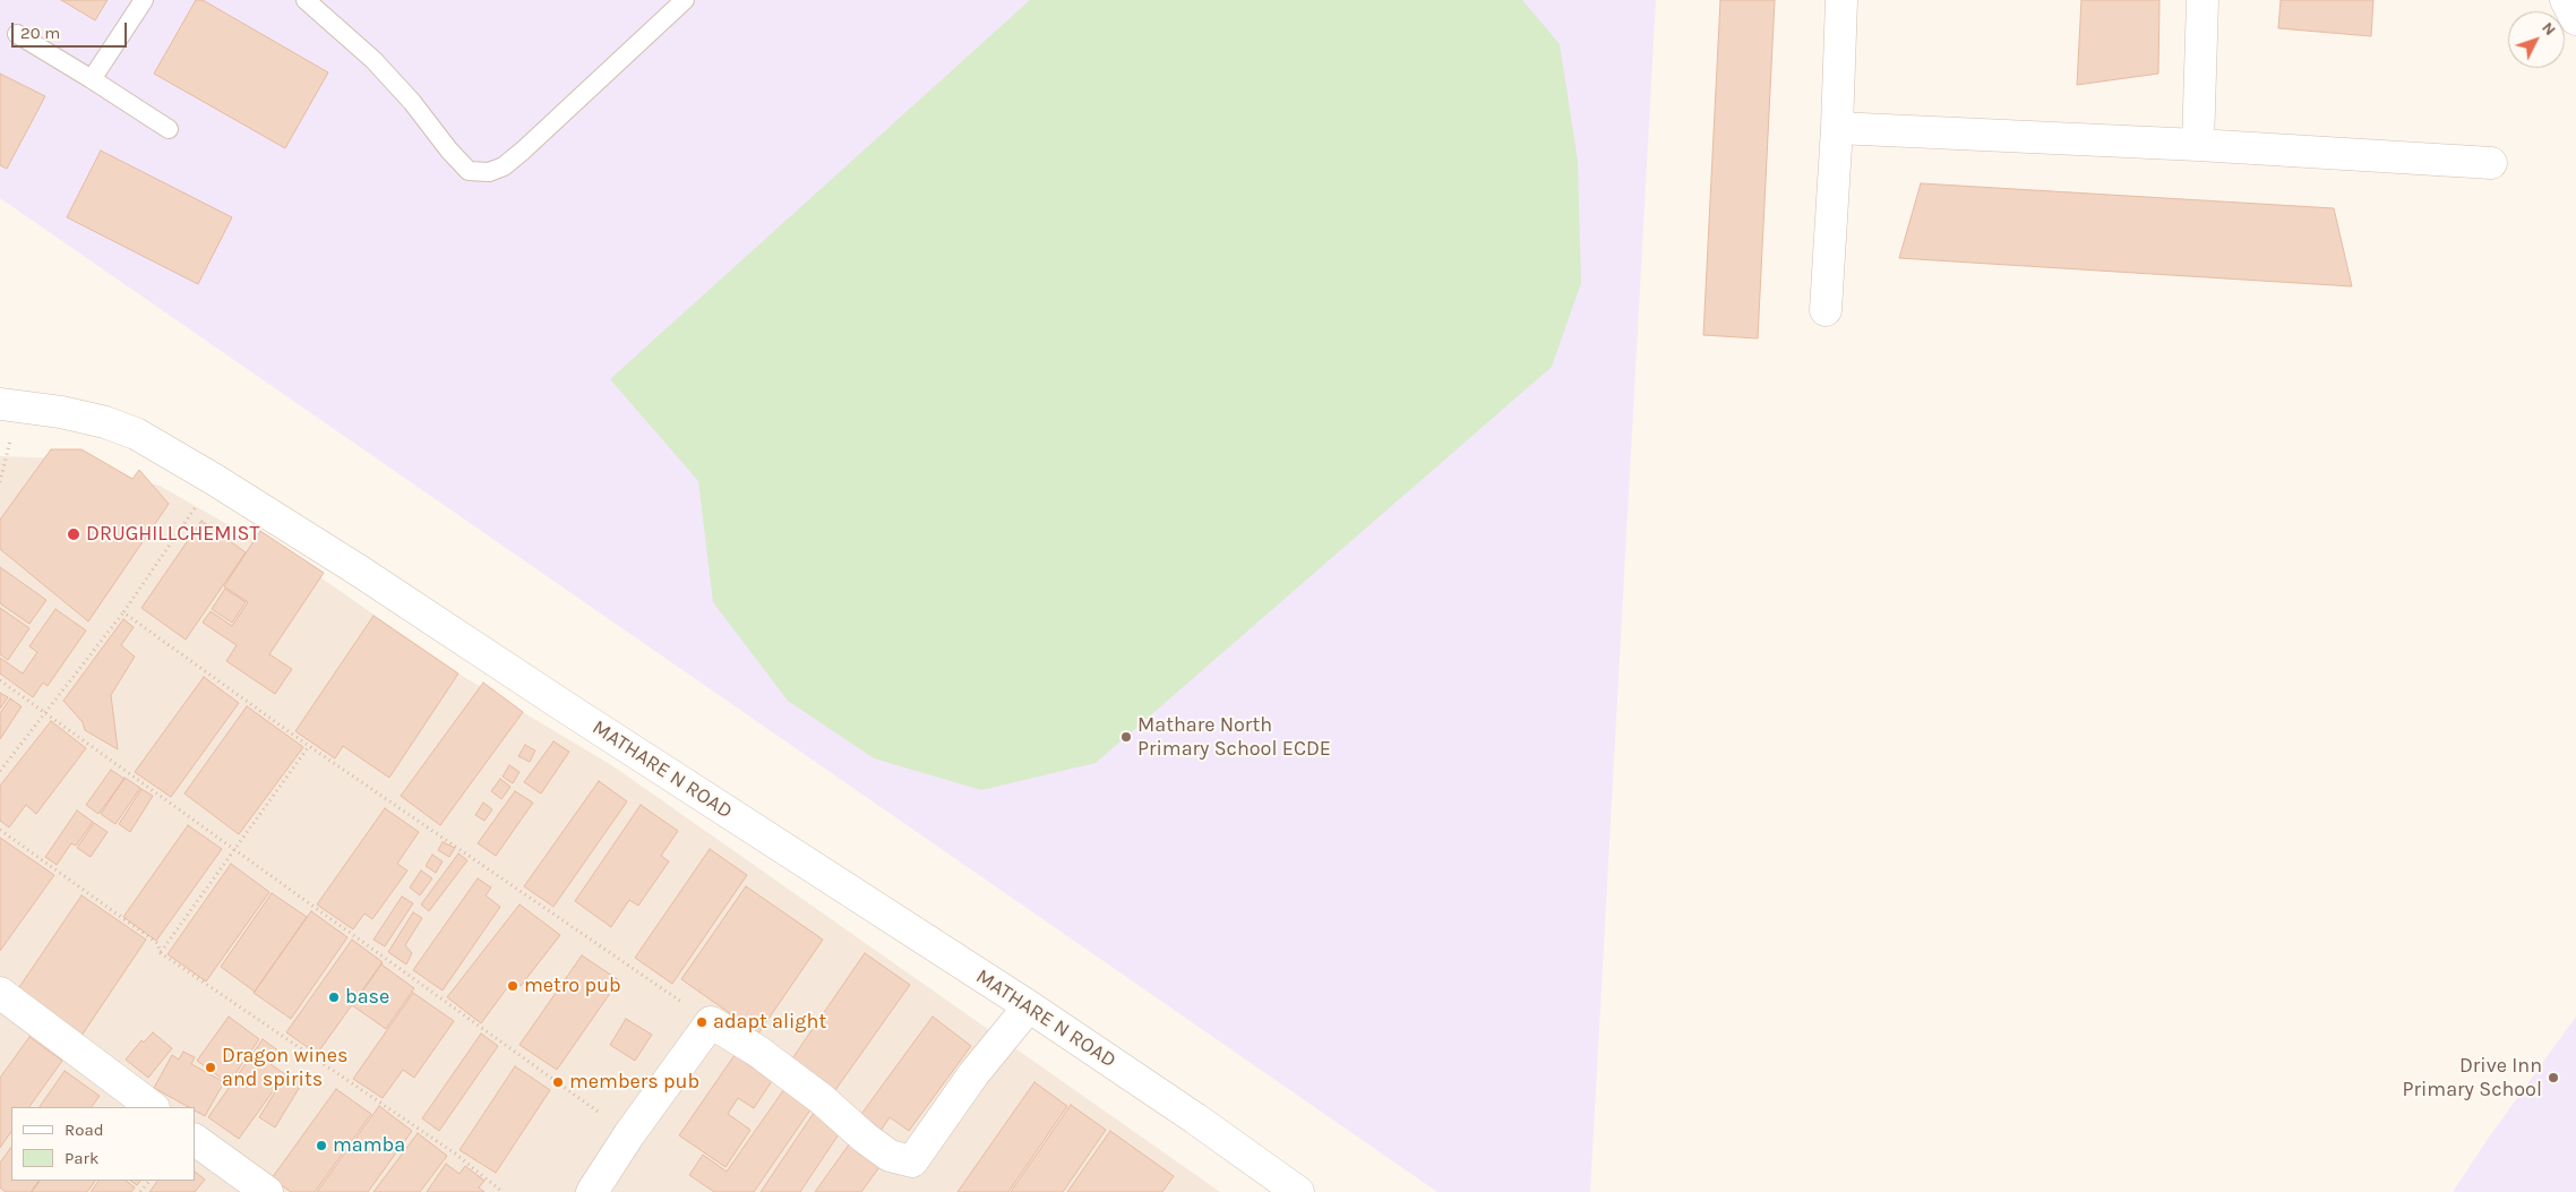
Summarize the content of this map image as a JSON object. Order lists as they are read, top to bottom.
{
  "streets": {
    "street": ["MATHARE N ROAD"]
  },
  "places": [
    "DRUGHILLCHEMIST",
    "Mathare North Primary School ECDE",
    "metro pub",
    "base",
    "adapt alight",
    "Dragon wines and spirits",
    "Drive Inn Primary School",
    "members pub",
    "mamba"
  ],
  "legend": ["Road", "Park"],
  "scale_bar": "20 m",
  "north": "top right"
}
